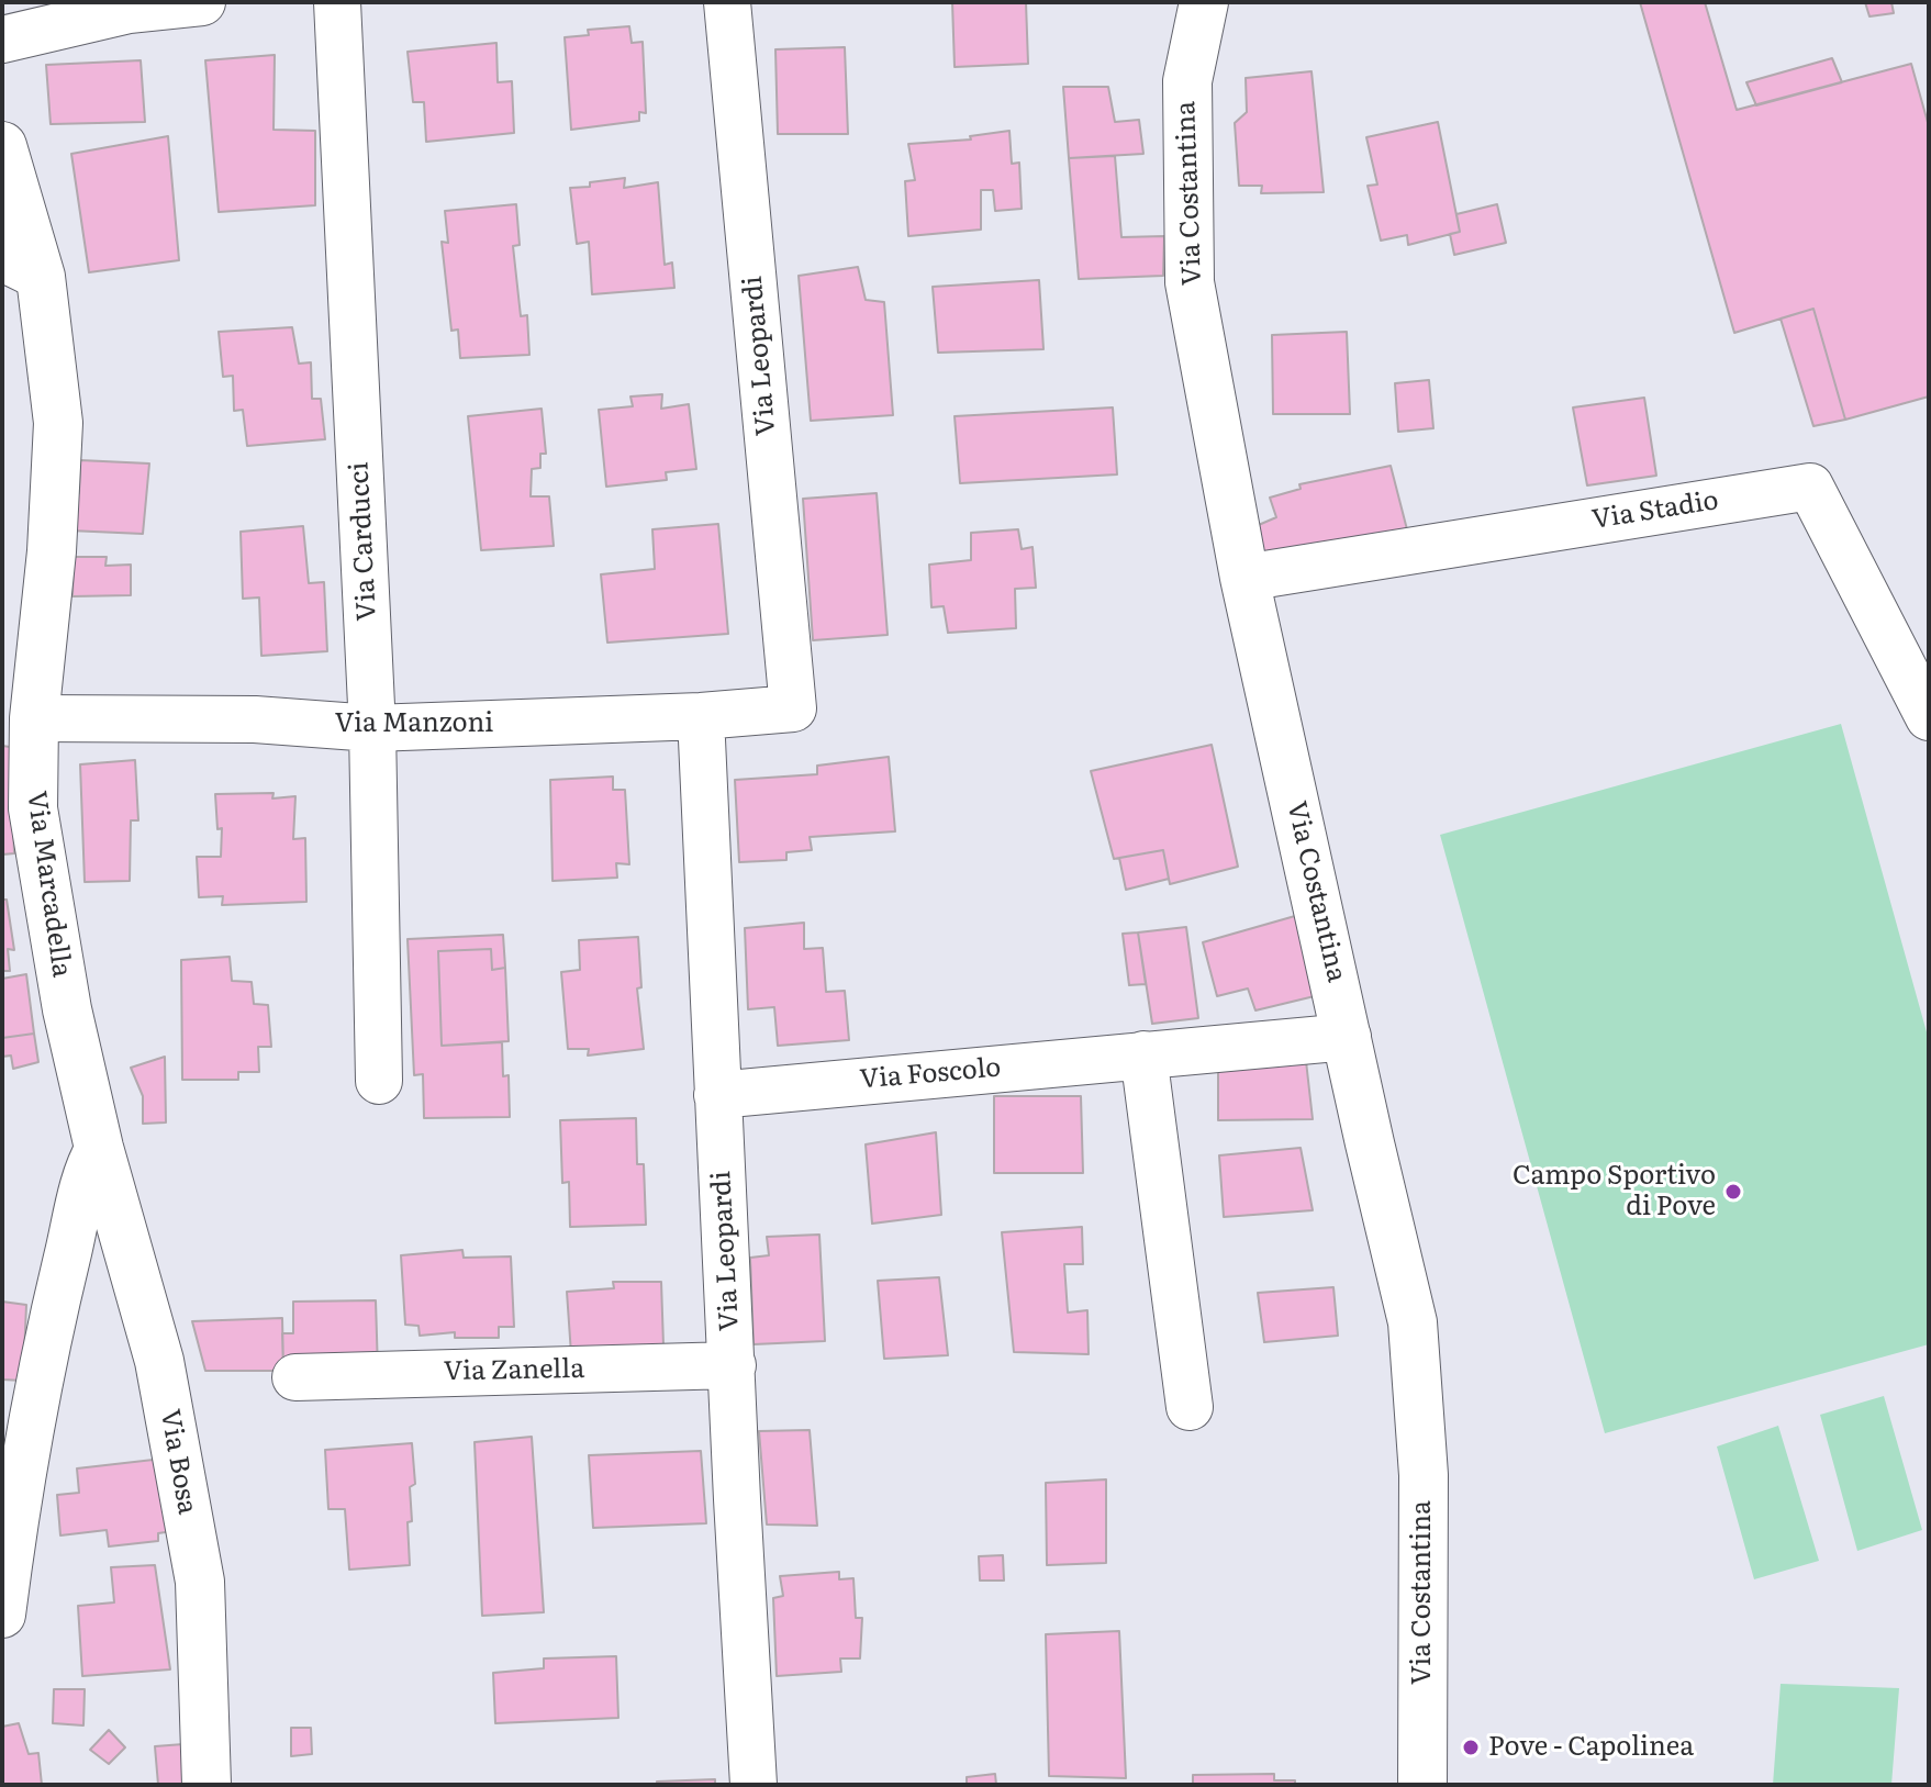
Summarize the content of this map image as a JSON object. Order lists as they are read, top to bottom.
{
  "streets": {
    "street": [
      "Via Costantina",
      "Via Leopardi",
      "Via Stadio",
      "Via Carducci",
      "Via Manzoni",
      "Via Marcadella",
      "Via Foscolo",
      "Via Zanella",
      "Via Bosa"
    ]
  },
  "crossings": [
    ["Via Costantina", "Via Stadio"],
    ["Via Costantina", "Via Foscolo"],
    ["Via Leopardi", "Via Manzoni"],
    ["Via Leopardi", "Via Foscolo"],
    ["Via Leopardi", "Via Zanella"],
    ["Via Carducci", "Via Manzoni"],
    ["Via Manzoni", "Via Marcadella"],
    ["Via Marcadella", "Via Bosa"]
  ],
  "places": ["Campo Sportivo di Pove", "Pove - Capolinea"]
}
